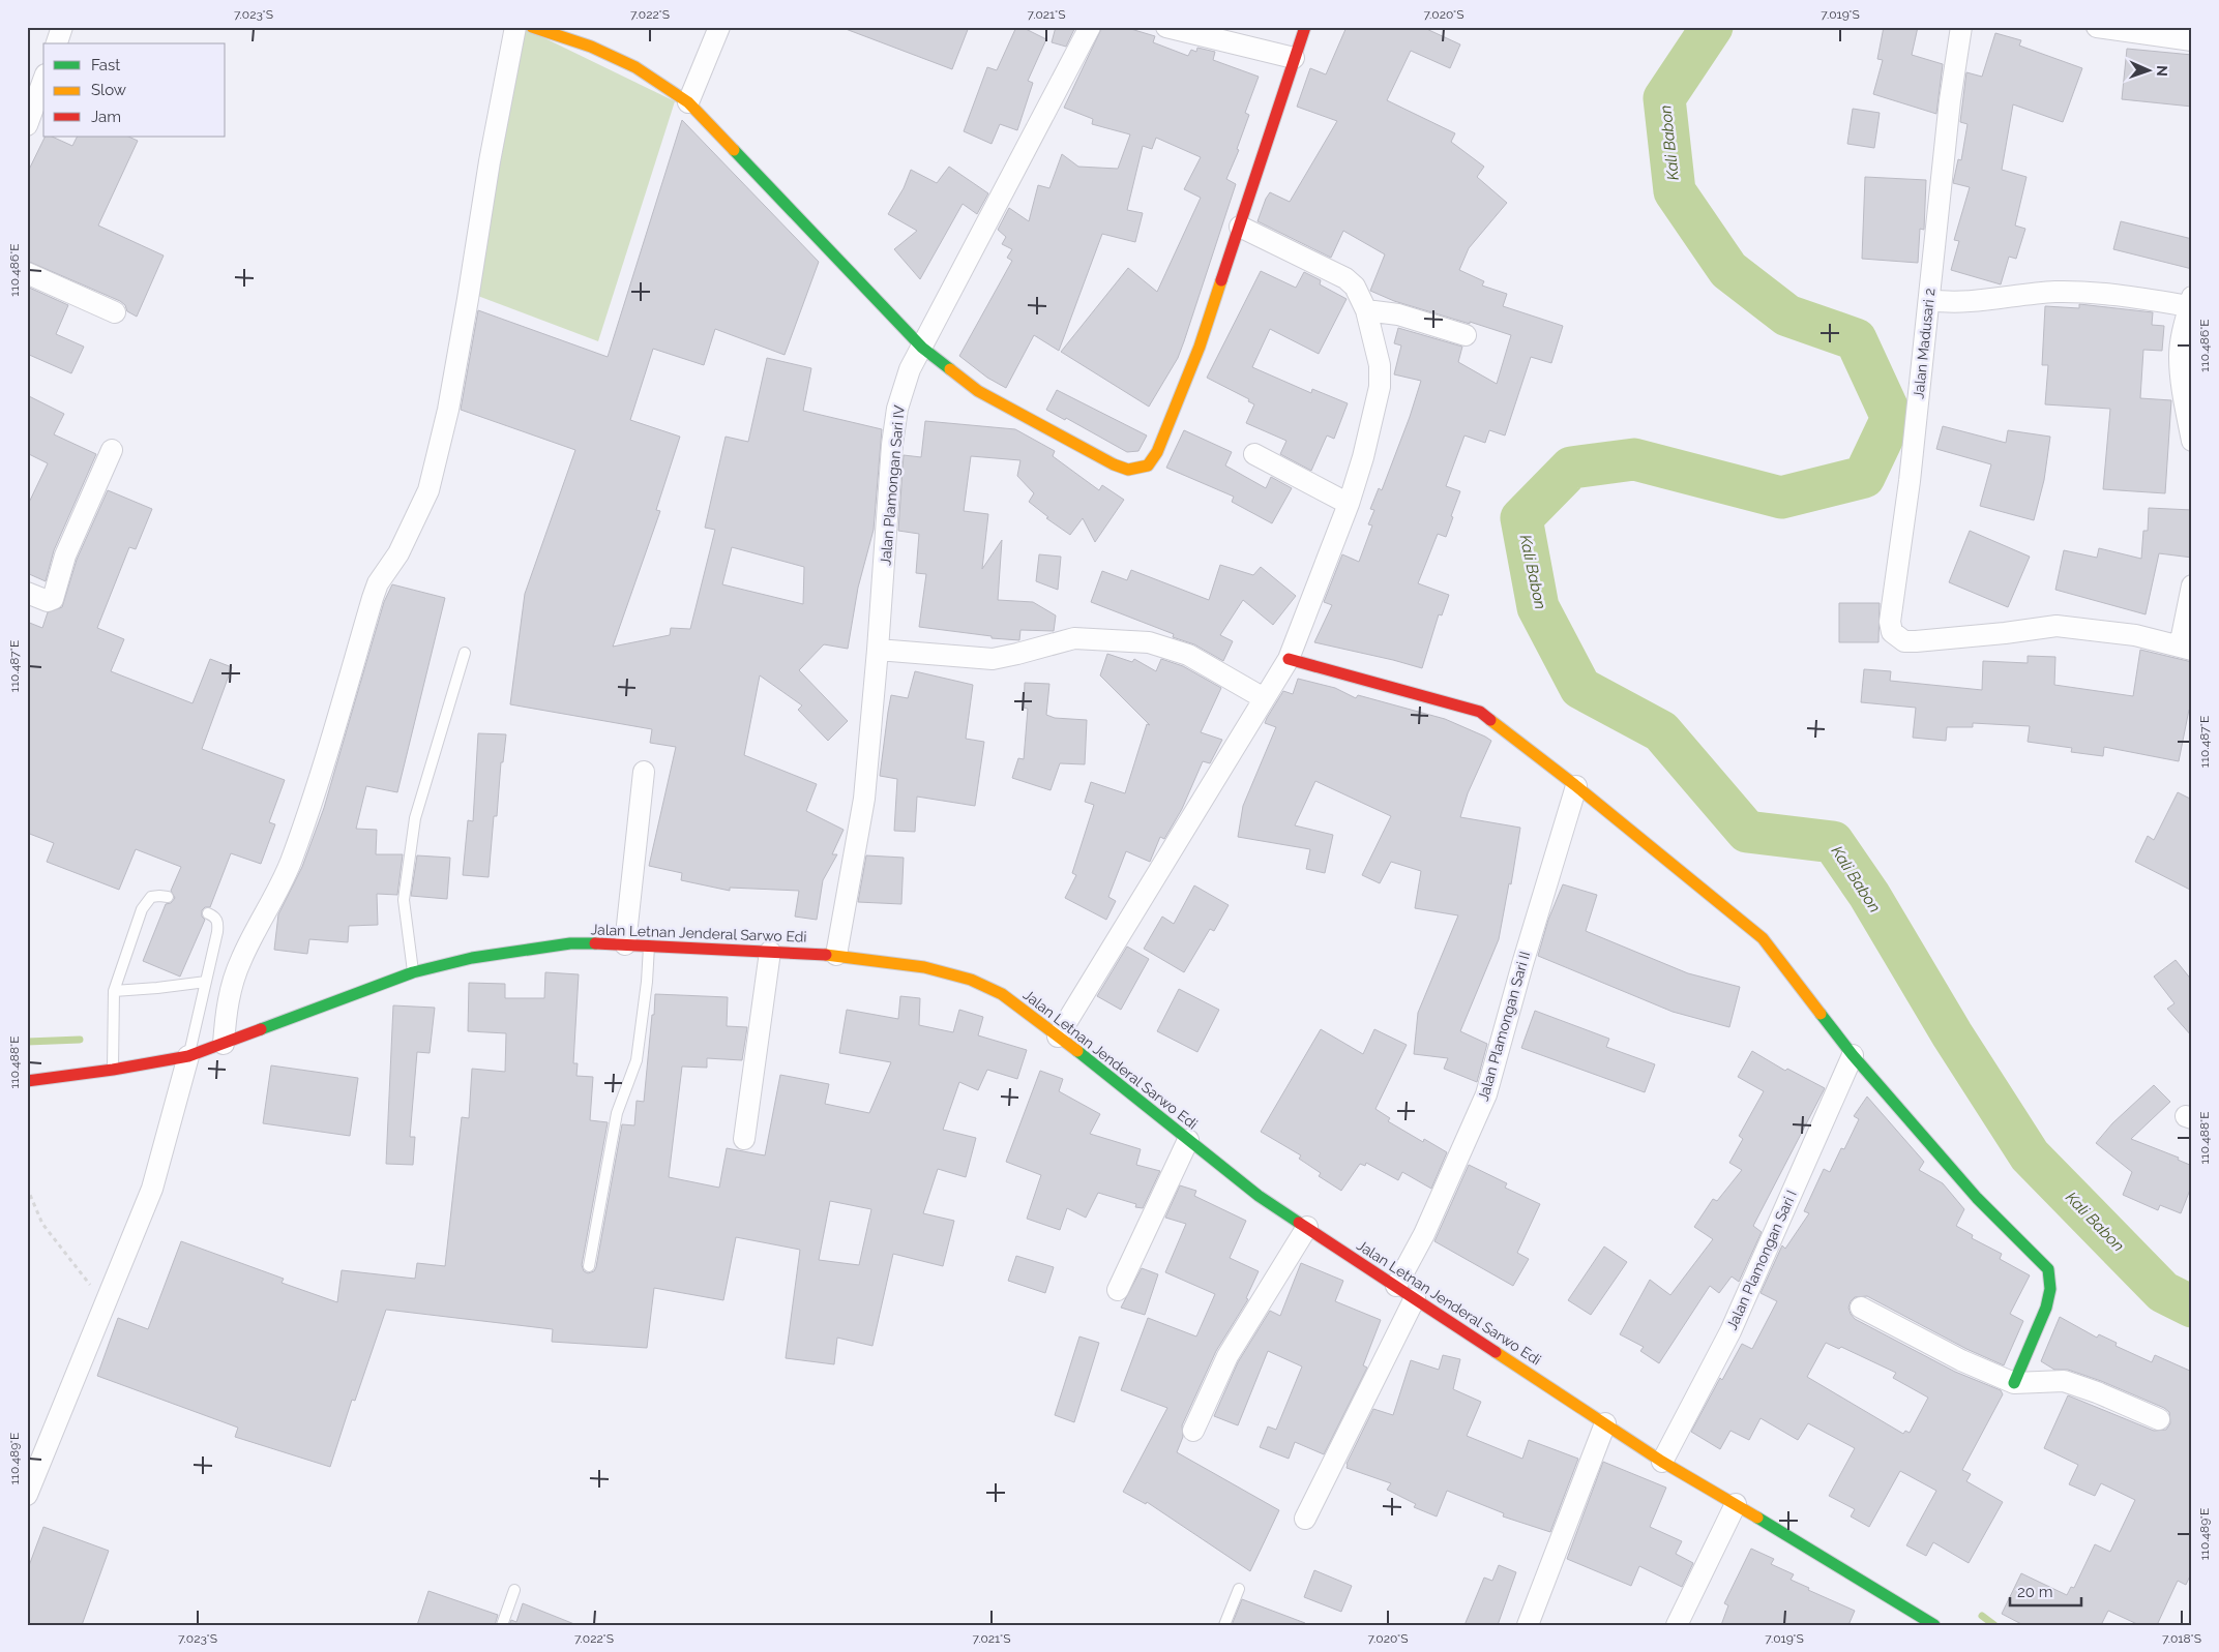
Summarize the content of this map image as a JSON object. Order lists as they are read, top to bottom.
{
  "streets": {
    "street": [
      "Jalan Madusari 2",
      "Jalan Plamongan Sari IV",
      "Jalan Letnan Jenderal Sarwo Edi",
      "Jalan Plamongan Sari II",
      "Jalan Plamongan Sari I"
    ]
  },
  "crossings": [
    ["Jalan Plamongan Sari IV", "Jalan Letnan Jenderal Sarwo Edi"],
    ["Jalan Letnan Jenderal Sarwo Edi", "Jalan Plamongan Sari II"],
    ["Jalan Letnan Jenderal Sarwo Edi", "Jalan Plamongan Sari I"]
  ],
  "water": ["Kali Babon"],
  "legend": ["Fast", "Slow", "Jam"],
  "scale_bar": "20 m",
  "north": "right",
  "coordinates": [
    "7.023°S",
    "7.022°S",
    "7.021°S",
    "7.020°S",
    "7.019°S",
    "110.486°E",
    "110.487°E",
    "110.488°E",
    "110.489°E",
    "7.018°S"
  ]
}
